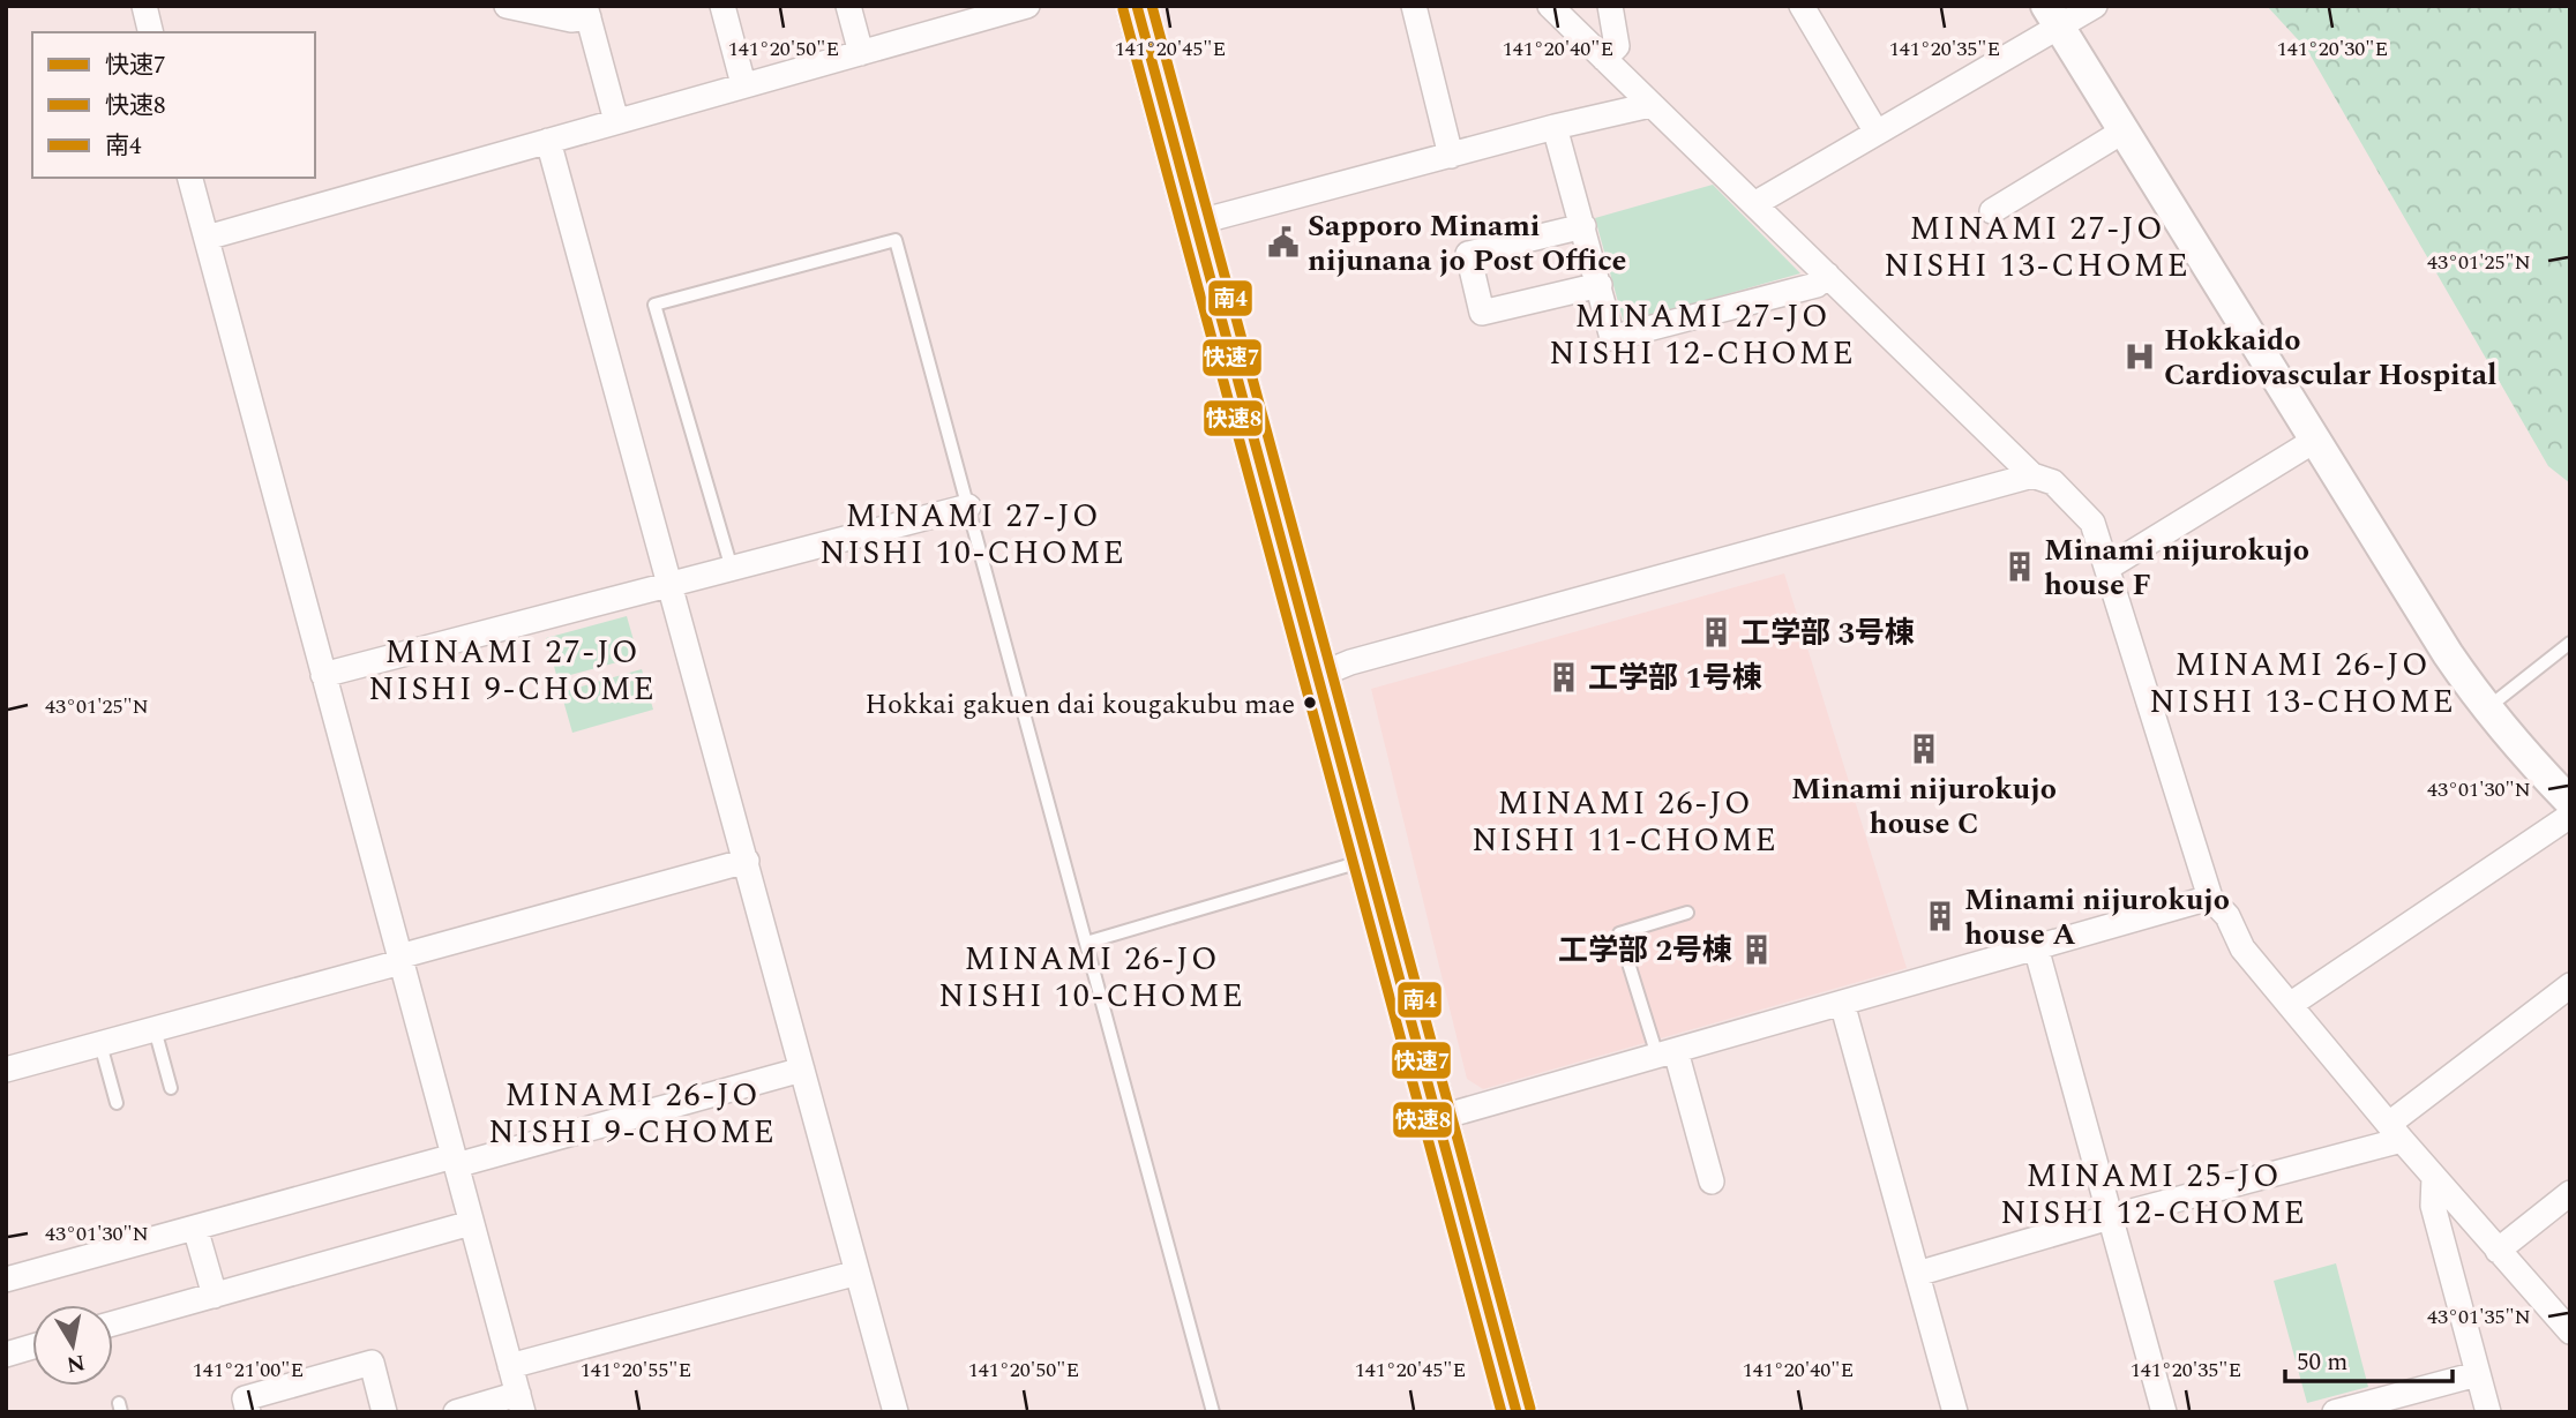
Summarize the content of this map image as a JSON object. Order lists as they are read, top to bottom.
{
  "districts": [
    "MINAMI 27-JO NISHI 13-CHOME",
    "MINAMI 27-JO NISHI 12-CHOME",
    "MINAMI 27-JO NISHI 10-CHOME",
    "MINAMI 27-JO NISHI 9-CHOME",
    "MINAMI 26-JO NISHI 13-CHOME",
    "MINAMI 26-JO NISHI 11-CHOME",
    "MINAMI 26-JO NISHI 10-CHOME",
    "MINAMI 26-JO NISHI 9-CHOME",
    "MINAMI 25-JO NISHI 12-CHOME"
  ],
  "places": {
    "public building": ["Sapporo Minami nijunana jo Post Office"],
    "hospital": ["Hokkaido Cardiovascular Hospital"],
    "building": [
      "Minami nijurokujo house F",
      "工学部 3号棟",
      "工学部 1号棟",
      "Minami nijurokujo house C",
      "Minami nijurokujo house A",
      "工学部 2号棟"
    ],
    "other": ["Hokkai gakuen dai kougakubu mae"]
  },
  "lines": ["transit line 快速7", "transit line 南4", "transit line 快速8"],
  "legend": ["快速7", "快速8", "南4"],
  "scale_bar": "50 m",
  "north": "bottom",
  "coordinates": [
    "141°20'50\"E",
    "141°20'45\"E",
    "141°20'40\"E",
    "141°20'35\"E",
    "141°20'30\"E",
    "43°01'25\"N",
    "43°01'30\"N",
    "43°01'35\"N",
    "141°21'00\"E",
    "141°20'55\"E"
  ]
}
